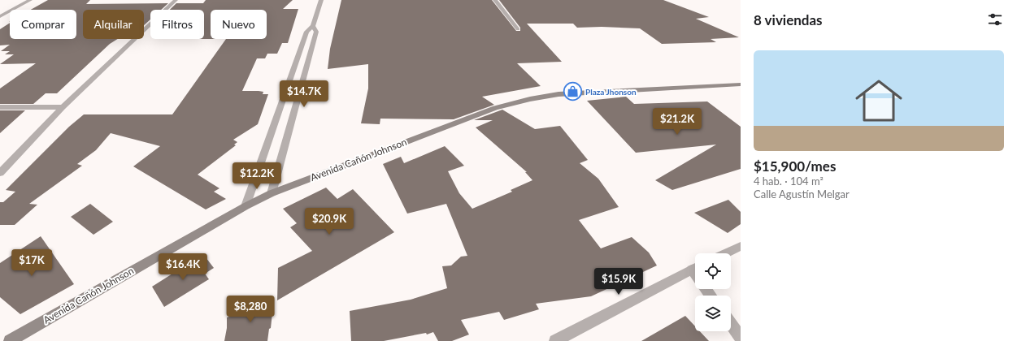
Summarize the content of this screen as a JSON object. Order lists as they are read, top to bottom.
{
  "streets": {
    "main road": ["Avenida Cañón Johnson"]
  },
  "places": {
    "shop": ["Plaza Jhonson"]
  },
  "page": {
    "heading": "8 viviendas",
    "chip": [
      "Comprar",
      "Alquilar",
      "Filtros",
      "Nuevo"
    ],
    "list": [
      {
        "name": "$15,900/mes",
        "note": "4 hab. · 104 m² · Calle Agustín Melgar"
      }
    ],
    "price": [
      "$14.7K",
      "$21.2K",
      "$12.2K",
      "$20.9K",
      "$17K",
      "$16.4K",
      "$15.9K",
      "$8,280"
    ]
  }
}
